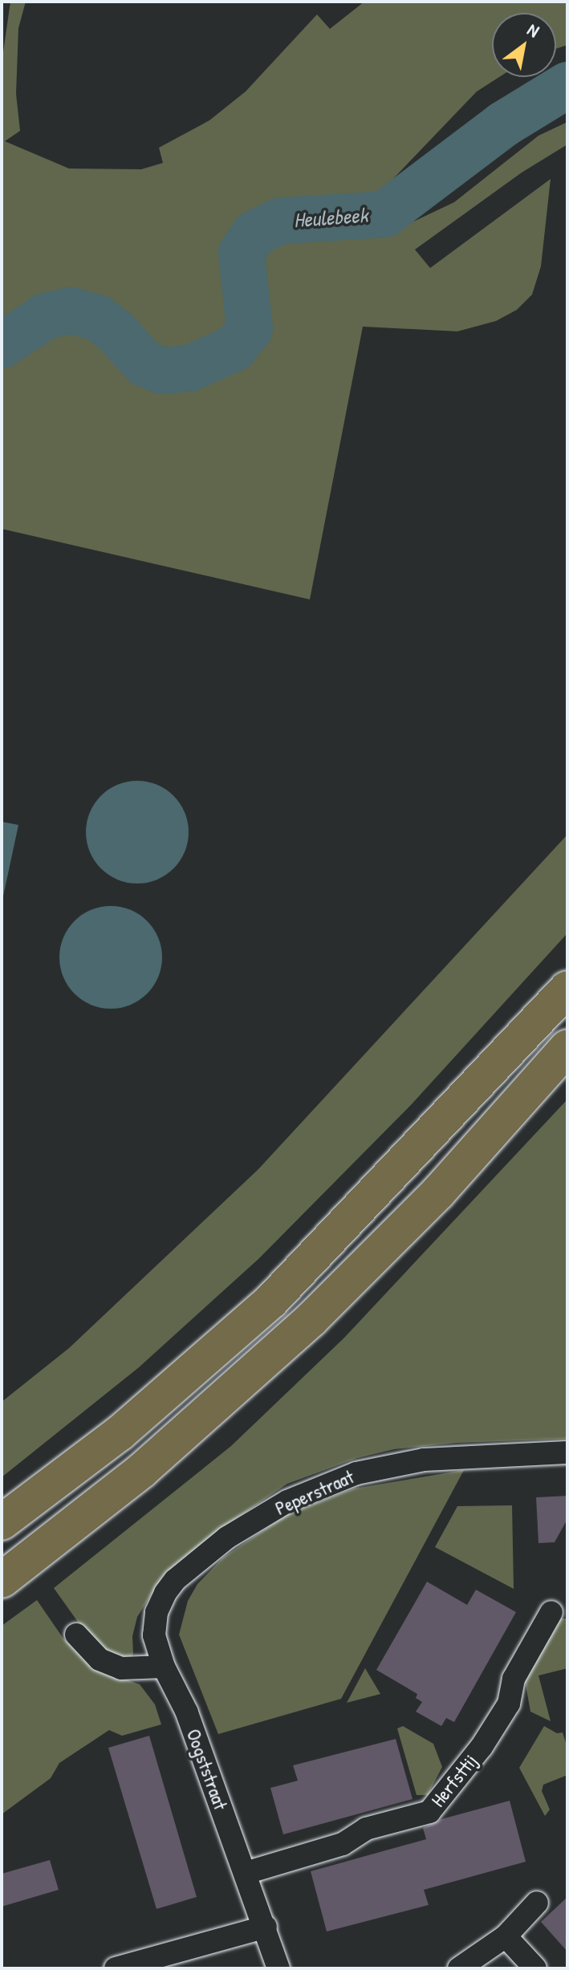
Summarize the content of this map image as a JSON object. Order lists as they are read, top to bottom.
{
  "streets": {
    "street": ["Peperstraat", "Oogststraat", "Herfsttij"]
  },
  "crossings": [
    ["Peperstraat", "Oogststraat"],
    ["Oogststraat", "Herfsttij"]
  ],
  "water": ["Heulebeek"],
  "north": "top right"
}
